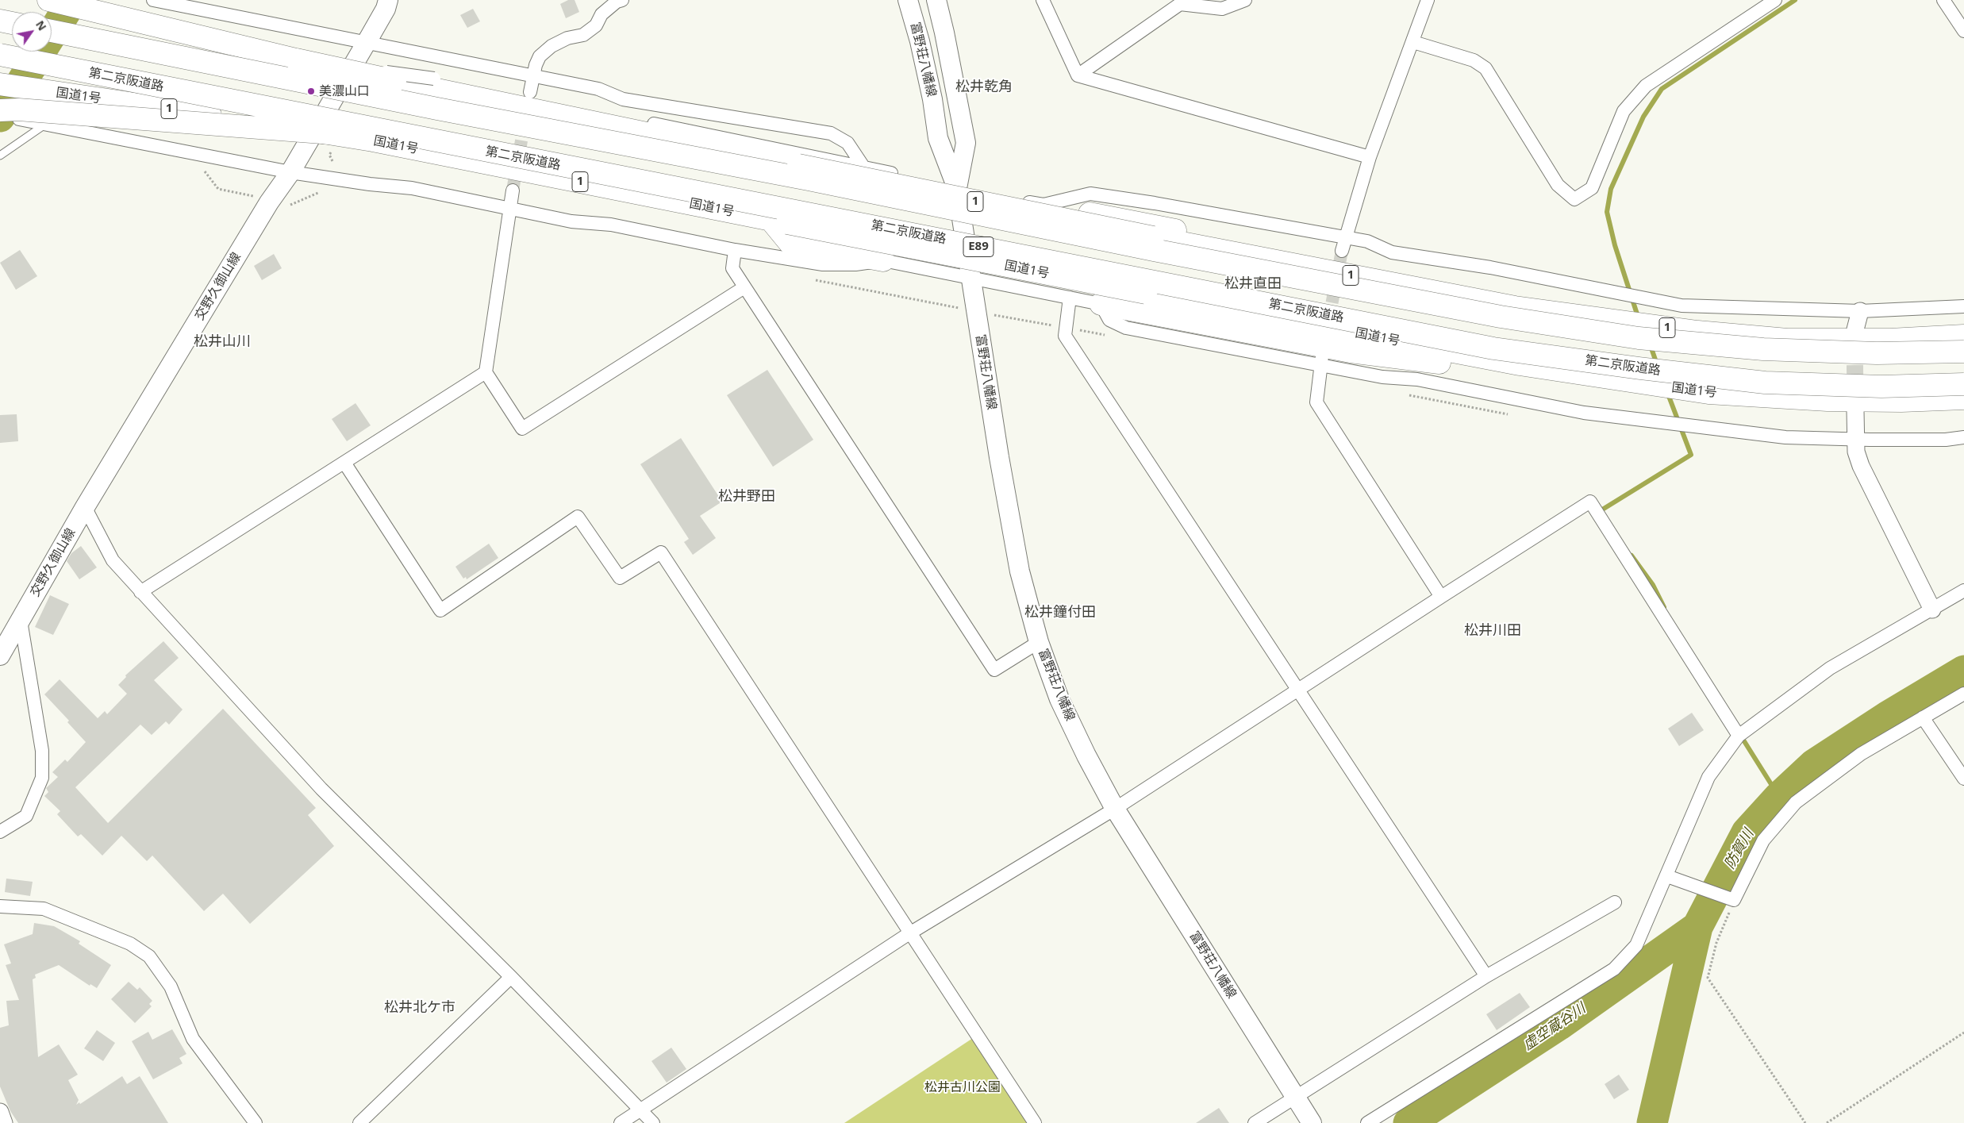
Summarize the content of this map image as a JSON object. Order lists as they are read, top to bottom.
{
  "streets": {
    "highway": [
      "第二京阪道路",
      "国道1号",
      "1",
      "E89"
    ],
    "main road": ["富野荘八幡線", "交野久御山線"]
  },
  "districts": [
    "松井乾角",
    "松井直田",
    "松井山川",
    "松井野田",
    "松井鐘付田",
    "松井川田",
    "松井北ケ市"
  ],
  "water": ["防賀川", "虚空蔵谷川"],
  "parks": ["松井古川公園"],
  "places": ["美濃山口"],
  "north": "top right"
}
